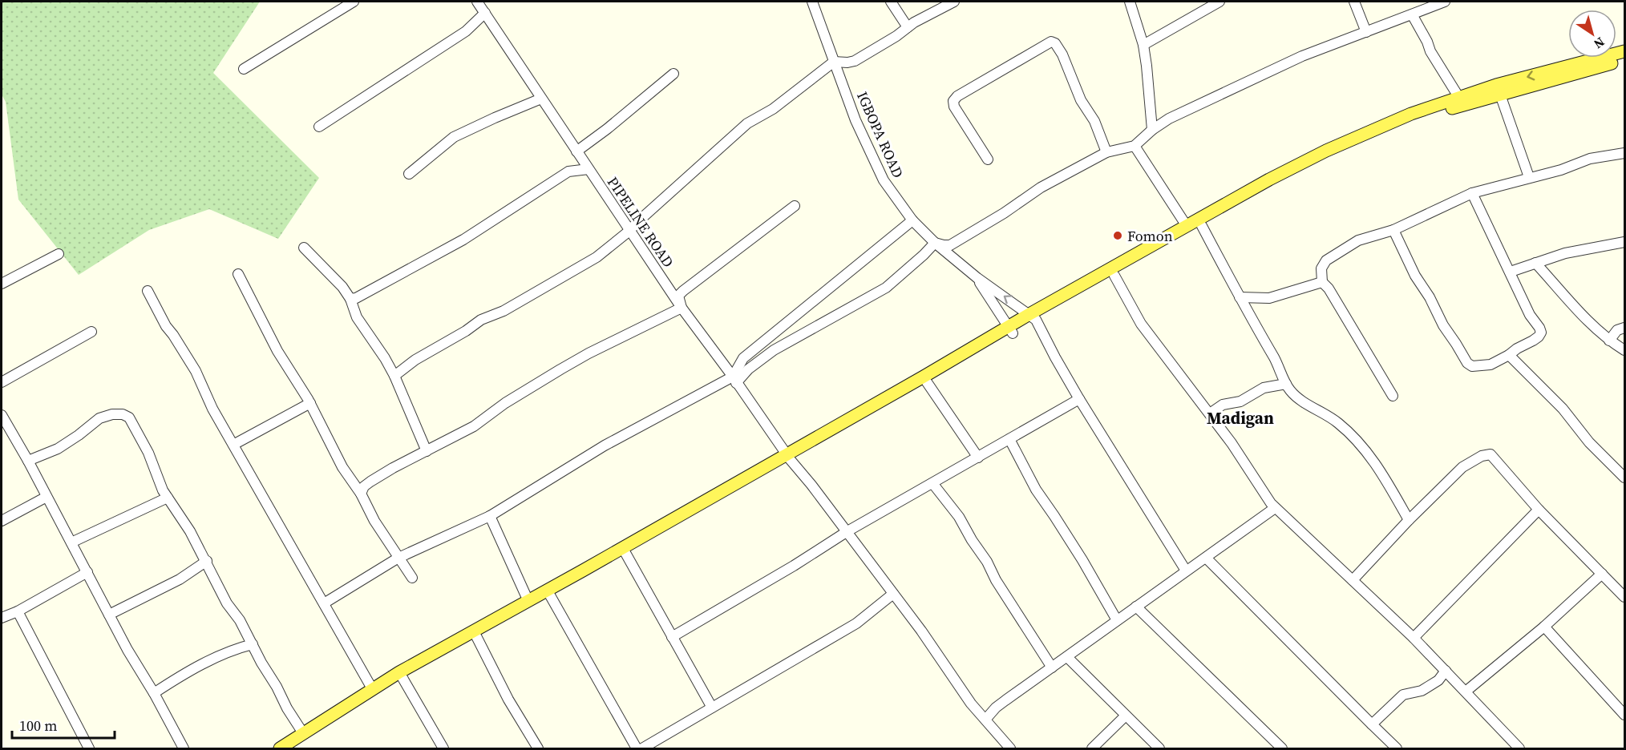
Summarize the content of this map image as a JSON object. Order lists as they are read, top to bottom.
{
  "streets": {
    "street": ["IGBOPA ROAD", "PIPELINE ROAD"]
  },
  "districts": ["Madigan"],
  "places": ["Fomon"],
  "scale_bar": "100 m",
  "north": "bottom right"
}
